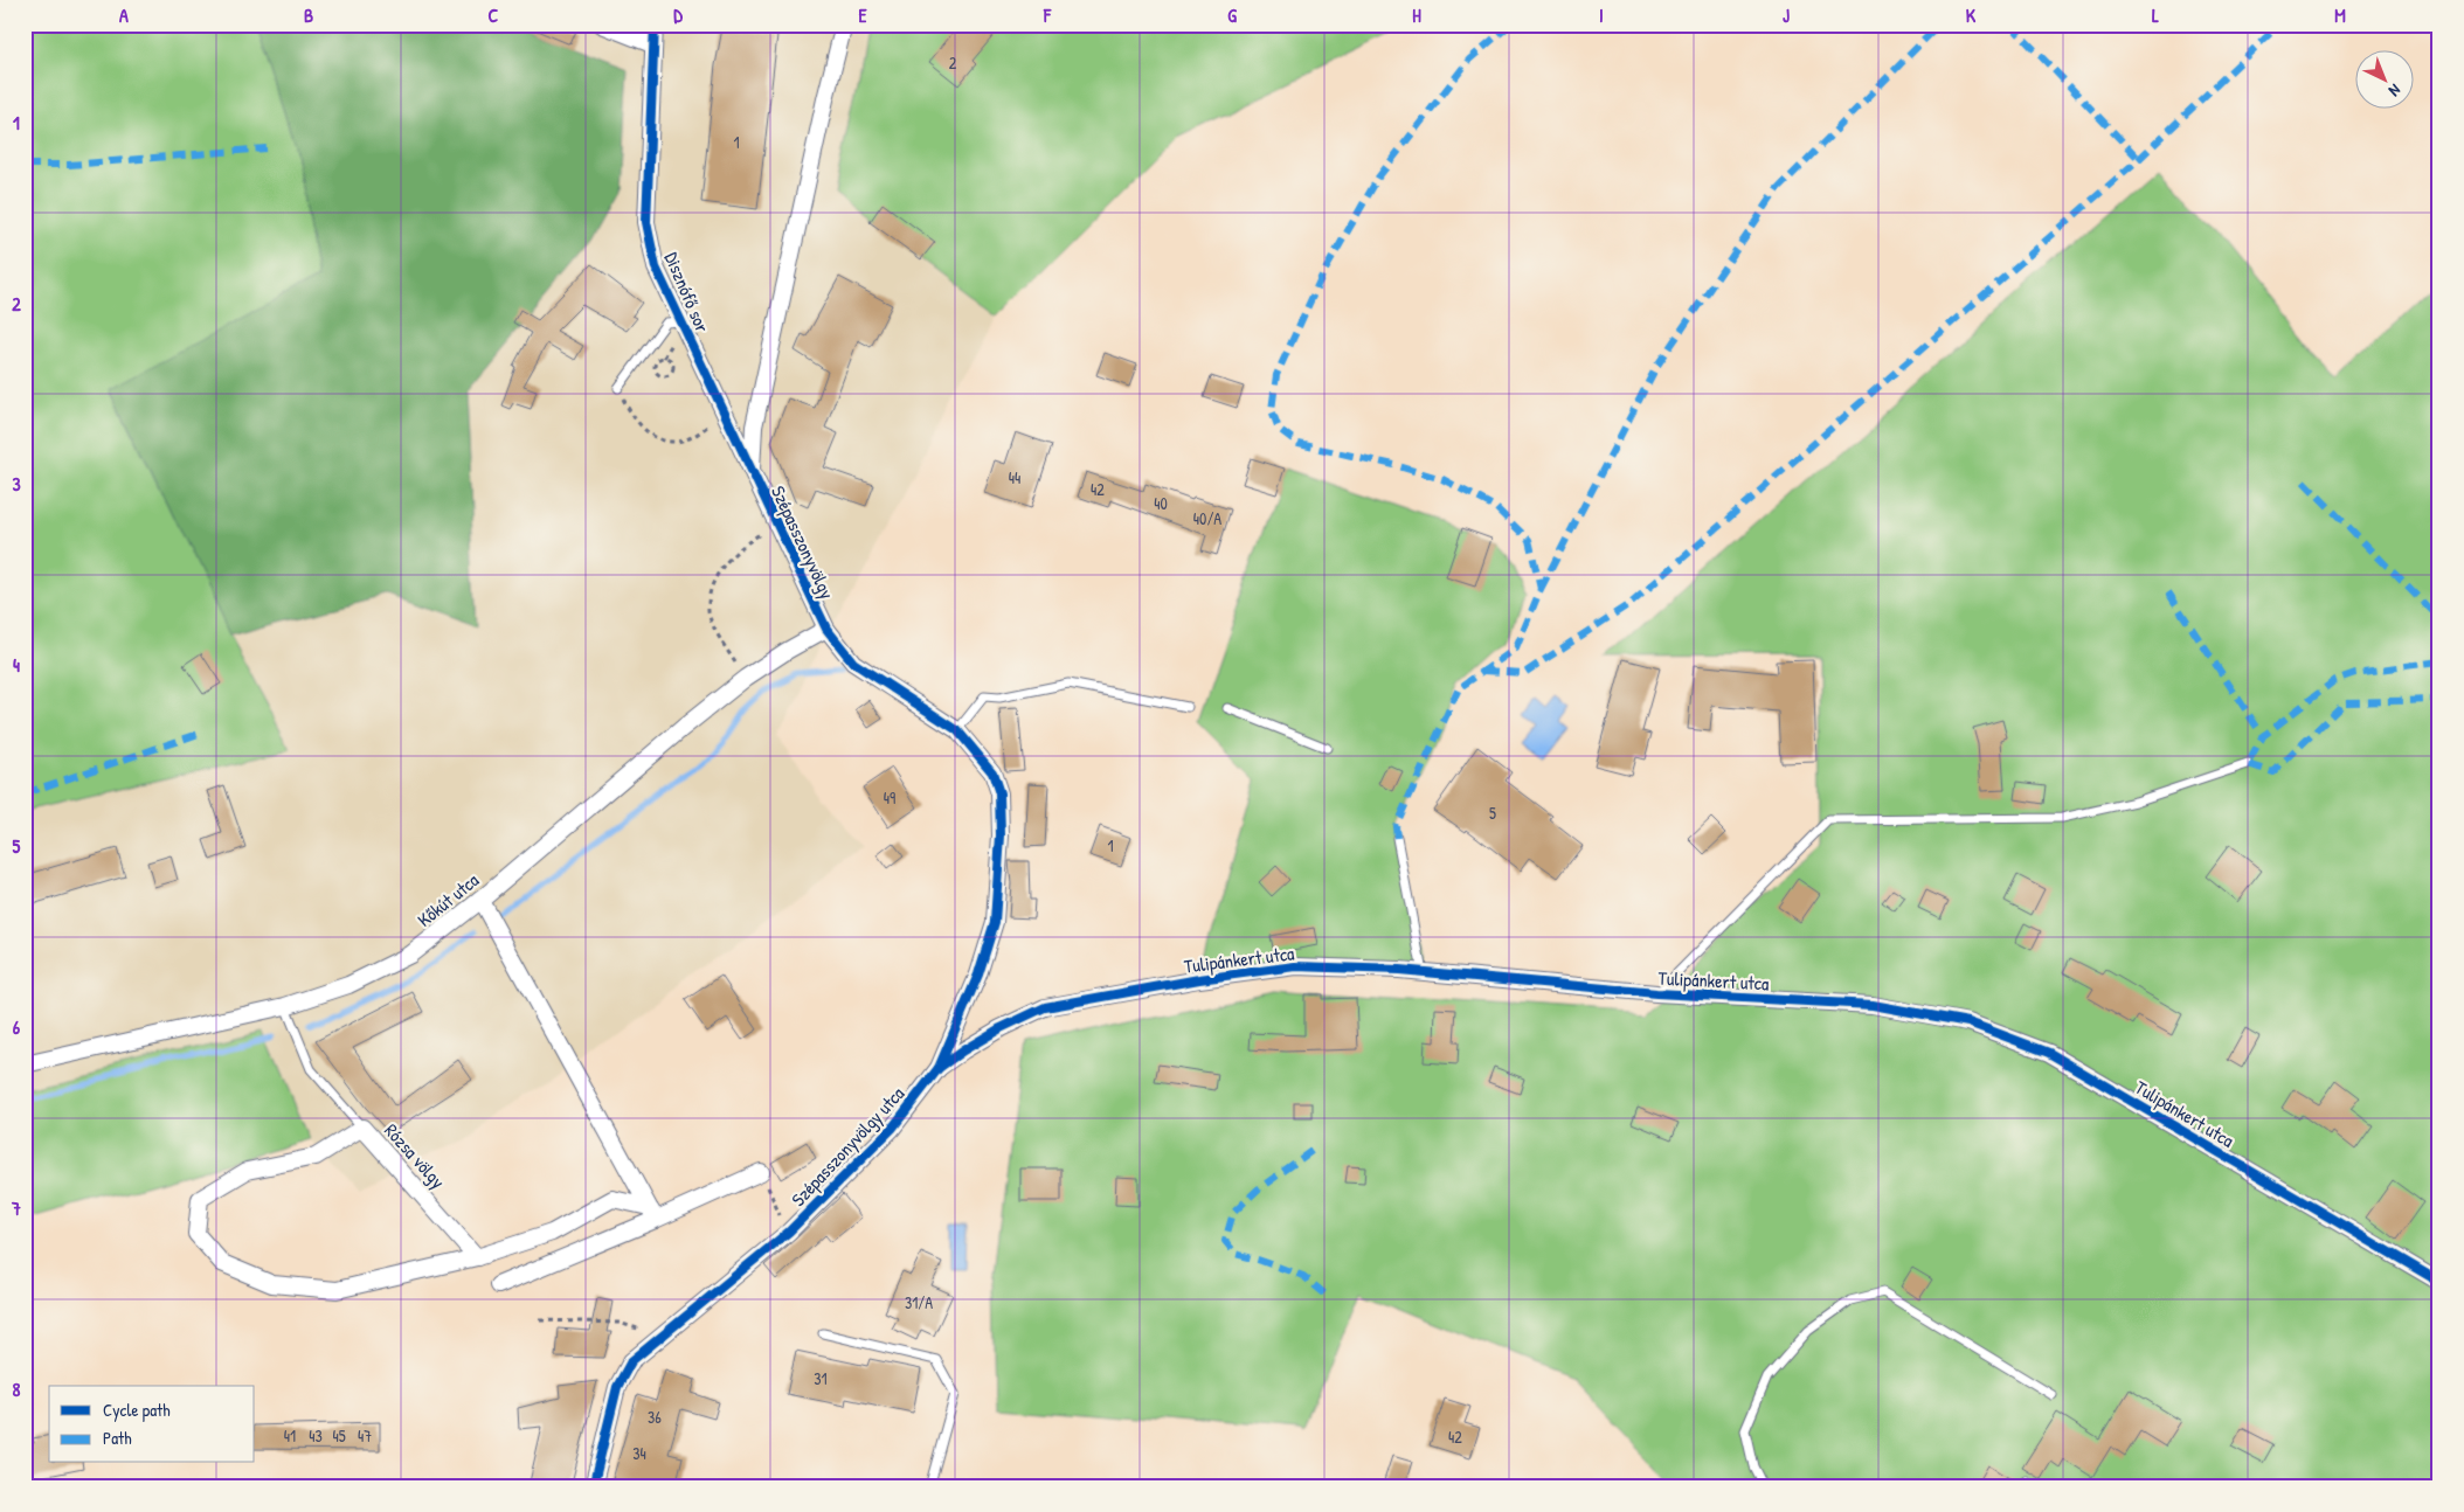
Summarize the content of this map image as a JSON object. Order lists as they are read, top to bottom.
{
  "streets": {
    "street": [
      "Disznófő sor",
      "Szépasszonyvölgy",
      "Kőkút utca",
      "Tulipánkert utca",
      "Szépasszonyvölgy utca",
      "Rózsa völgy"
    ]
  },
  "crossings": [
    ["Disznófő sor", "Szépasszonyvölgy"],
    ["Szépasszonyvölgy", "Kőkút utca"],
    ["Szépasszonyvölgy", "Szépasszonyvölgy utca"],
    ["Kőkút utca", "Szépasszonyvölgy utca"],
    ["Tulipánkert utca", "Szépasszonyvölgy utca"]
  ],
  "house_numbers": [
    "2",
    "1",
    "44",
    "42",
    "40",
    "40/A",
    "49",
    "5",
    "1",
    "31/A",
    "31",
    "36",
    "41",
    "43",
    "45",
    "47",
    "42",
    "34"
  ],
  "legend": ["Cycle path", "Path"],
  "north": "bottom right",
  "grid": {
    "columns": [
      "A",
      "B",
      "C",
      "D",
      "E",
      "F",
      "G",
      "H",
      "I",
      "J",
      "K",
      "L",
      "M"
    ],
    "rows": [
      "1",
      "2",
      "3",
      "4",
      "5",
      "6",
      "7",
      "8"
    ]
  }
}
